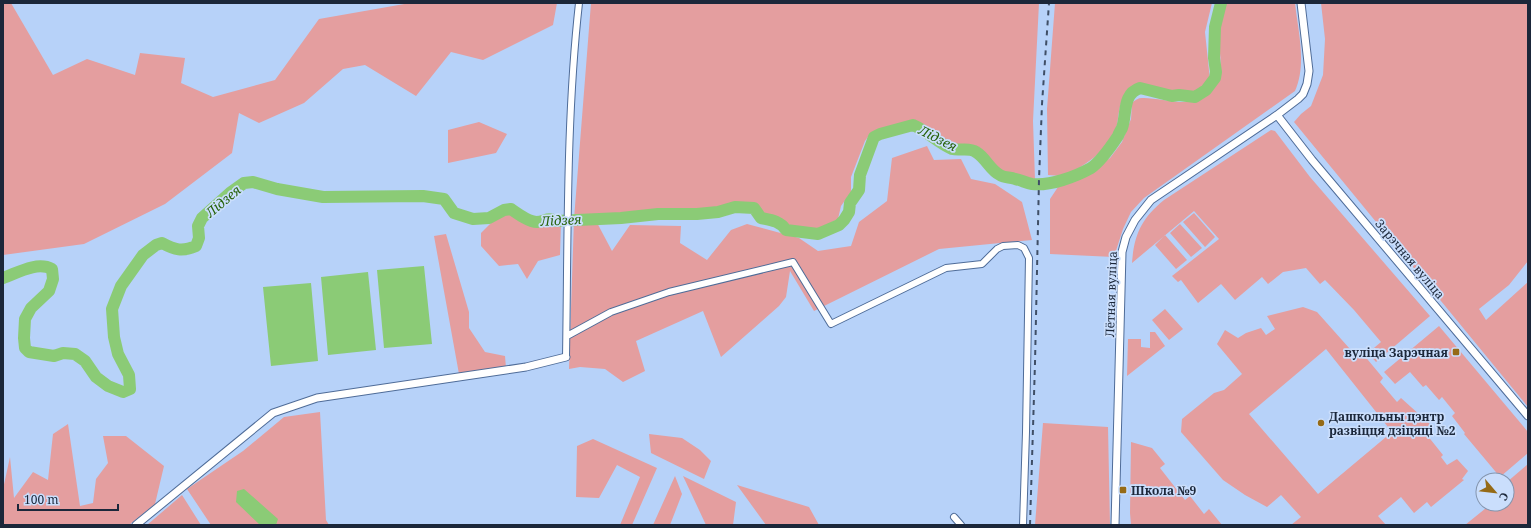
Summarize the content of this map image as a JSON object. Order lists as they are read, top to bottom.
{
  "streets": {
    "street": ["Зарэчная вуліца", "Лётная вуліца"]
  },
  "crossings": [
    ["Зарэчная вуліца", "Лётная вуліца"]
  ],
  "water": ["Лідзея"],
  "places": {
    "transit": ["вуліца Зарэчная", "Школа №9"],
    "other": ["Дашкольны цэнтр развіцця дзіцяці №2"]
  },
  "scale_bar": "100 m",
  "north": "bottom right"
}
